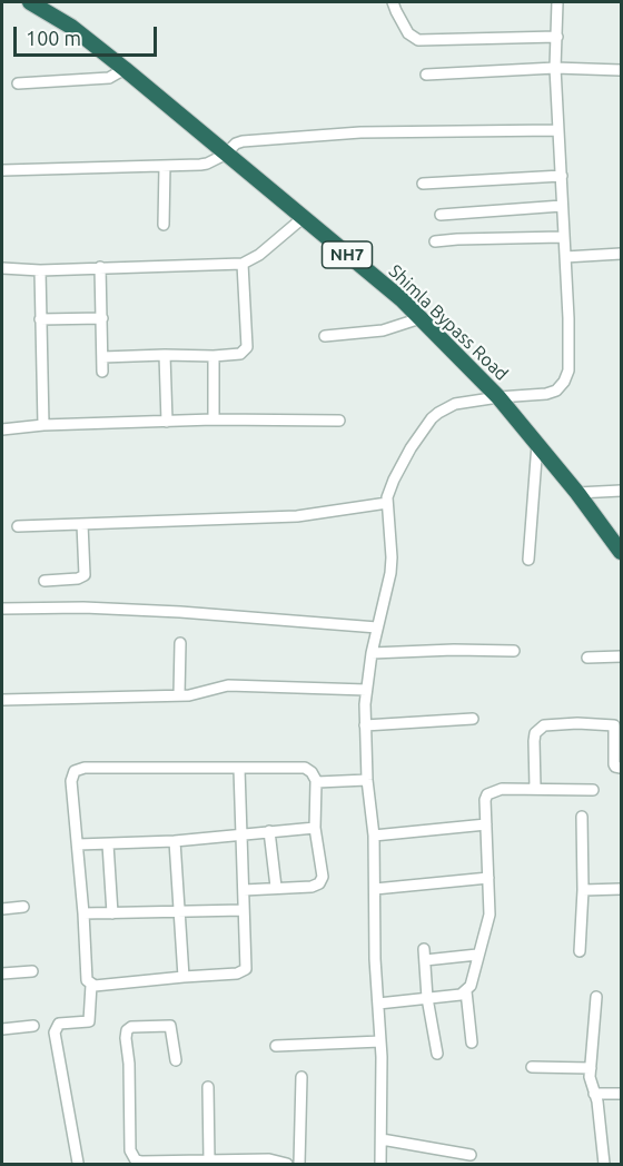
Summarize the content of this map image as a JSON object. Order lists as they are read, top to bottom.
{
  "streets": {
    "highway": ["NH7", "Shimla Bypass Road"]
  },
  "scale_bar": "100 m"
}
